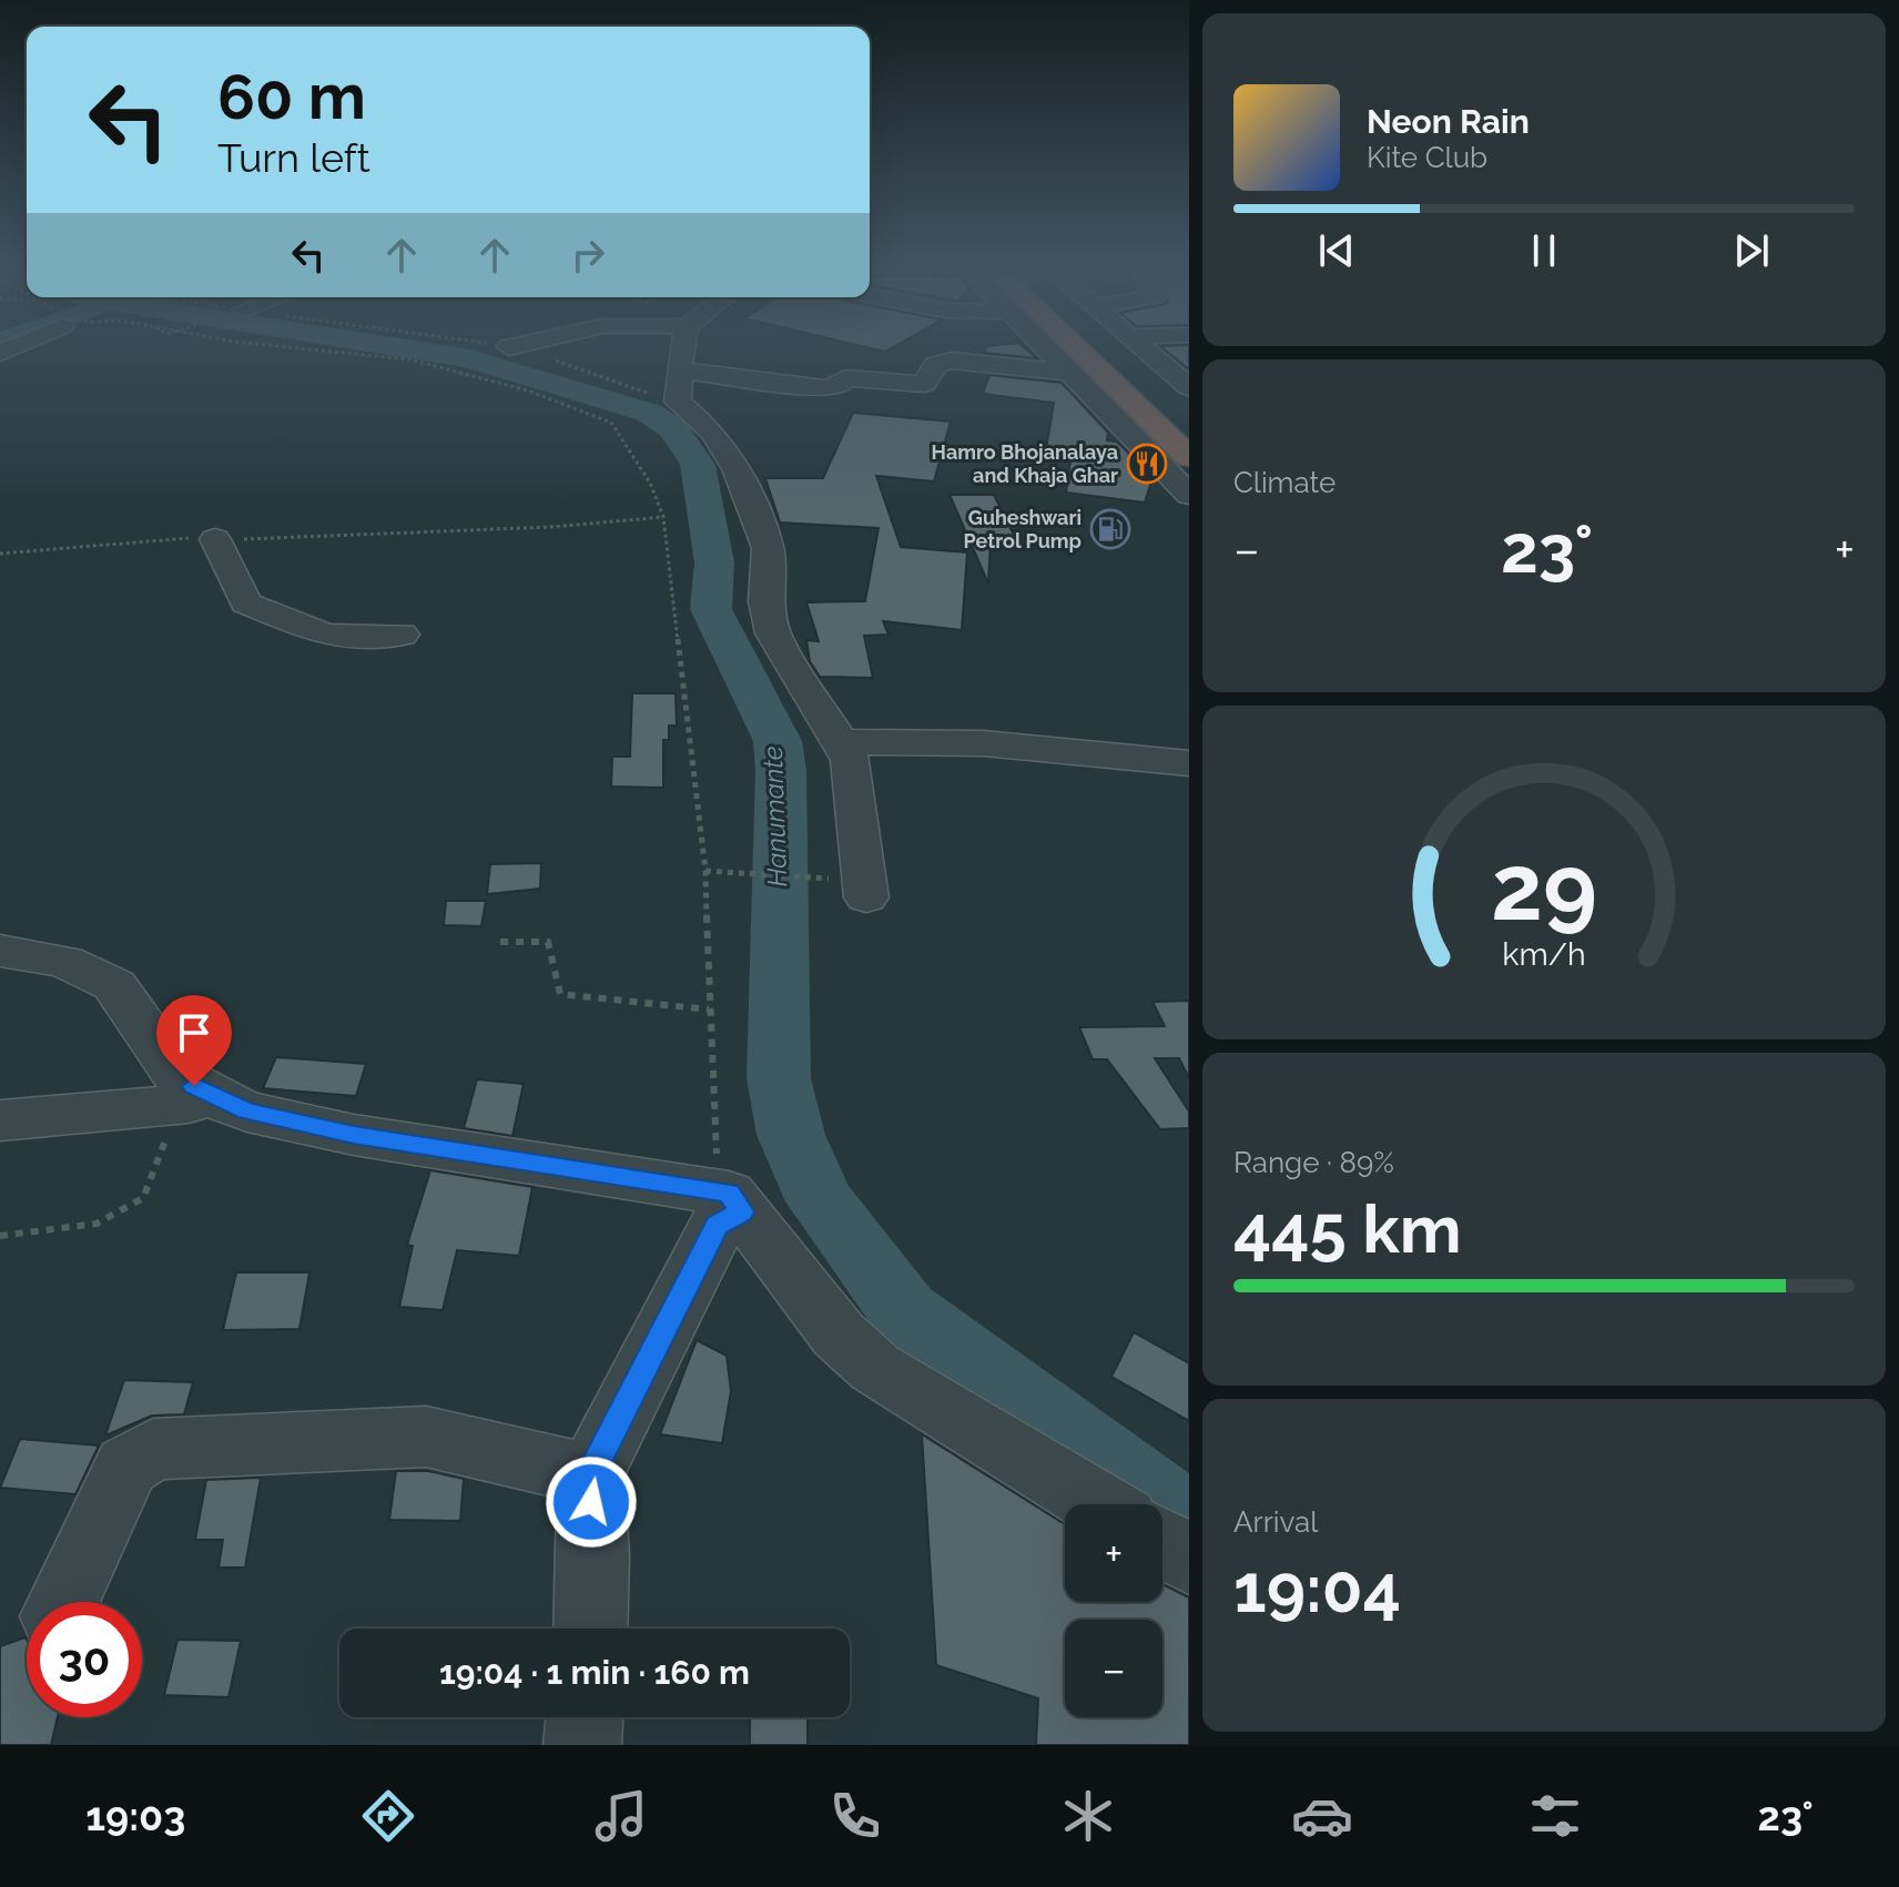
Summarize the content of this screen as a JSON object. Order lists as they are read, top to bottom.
{
  "water": ["Hanumante"],
  "places": {
    "restaurant": ["Hamro Bhojanalaya and Khaja Ghar"],
    "fuel station": ["Guheshwari Petrol Pump"]
  },
  "page": {
    "turn": ["60 m", "Turn left"],
    "song": ["Neon Rain", "Kite Club"],
    "tile": [
      "Climate",
      ["Range · 89%", "445 km"],
      ["Arrival", "19:04"]
    ],
    "heat": ["−", "23°", "+"],
    "map_buttons": ["+", "−"],
    "limit": "30",
    "trip": "19:04 · 1 min · 160 m",
    "tabs": ["19:03", "23°"],
    "gauge": ["29", "km/h"]
  }
}
